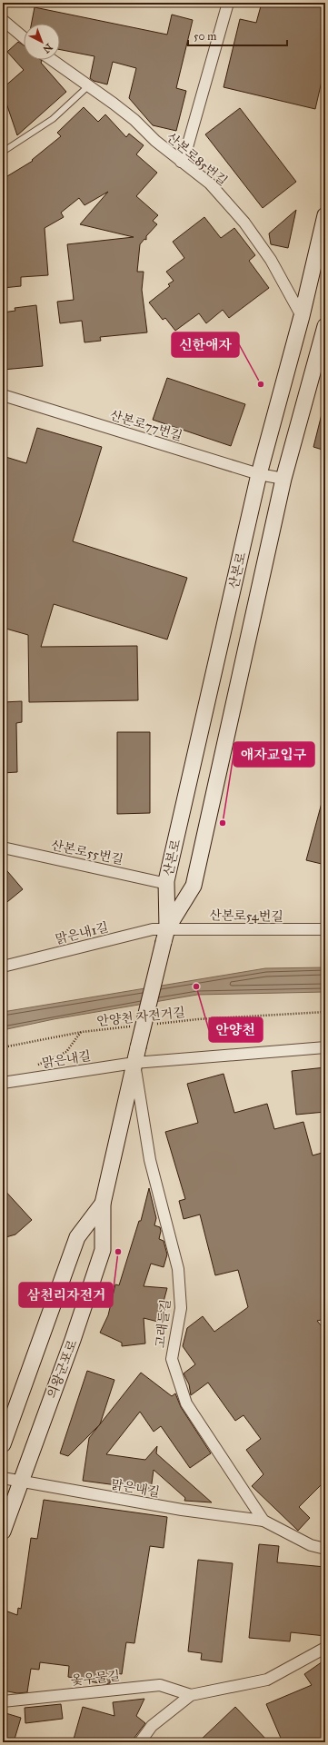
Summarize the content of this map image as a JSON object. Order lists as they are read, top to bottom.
{
  "streets": {
    "street": [
      "산본로85번길",
      "산본로77번길",
      "산본로",
      "산본로55번길",
      "산본로54번길",
      "맑은내1길",
      "맑은내길",
      "고래들길",
      "의왕군포로",
      "옻우물길"
    ],
    "path": ["안양천 자전거길"]
  },
  "crossings": [
    ["산본로85번길", "산본로"],
    ["산본로77번길", "산본로"],
    ["산본로", "산본로55번길"],
    ["산본로", "산본로54번길"],
    ["산본로", "맑은내1길"],
    ["산본로", "의왕군포로"],
    ["산본로54번길", "맑은내1길"],
    ["산본로54번길", "의왕군포로"],
    ["맑은내1길", "의왕군포로"],
    ["맑은내길", "고래들길"],
    ["맑은내길", "의왕군포로"],
    ["고래들길", "의왕군포로"]
  ],
  "places": [
    "신한애자",
    "애자교입구",
    "안양천",
    "삼천리자전거"
  ],
  "scale_bar": "50 m",
  "north": "bottom right"
}
